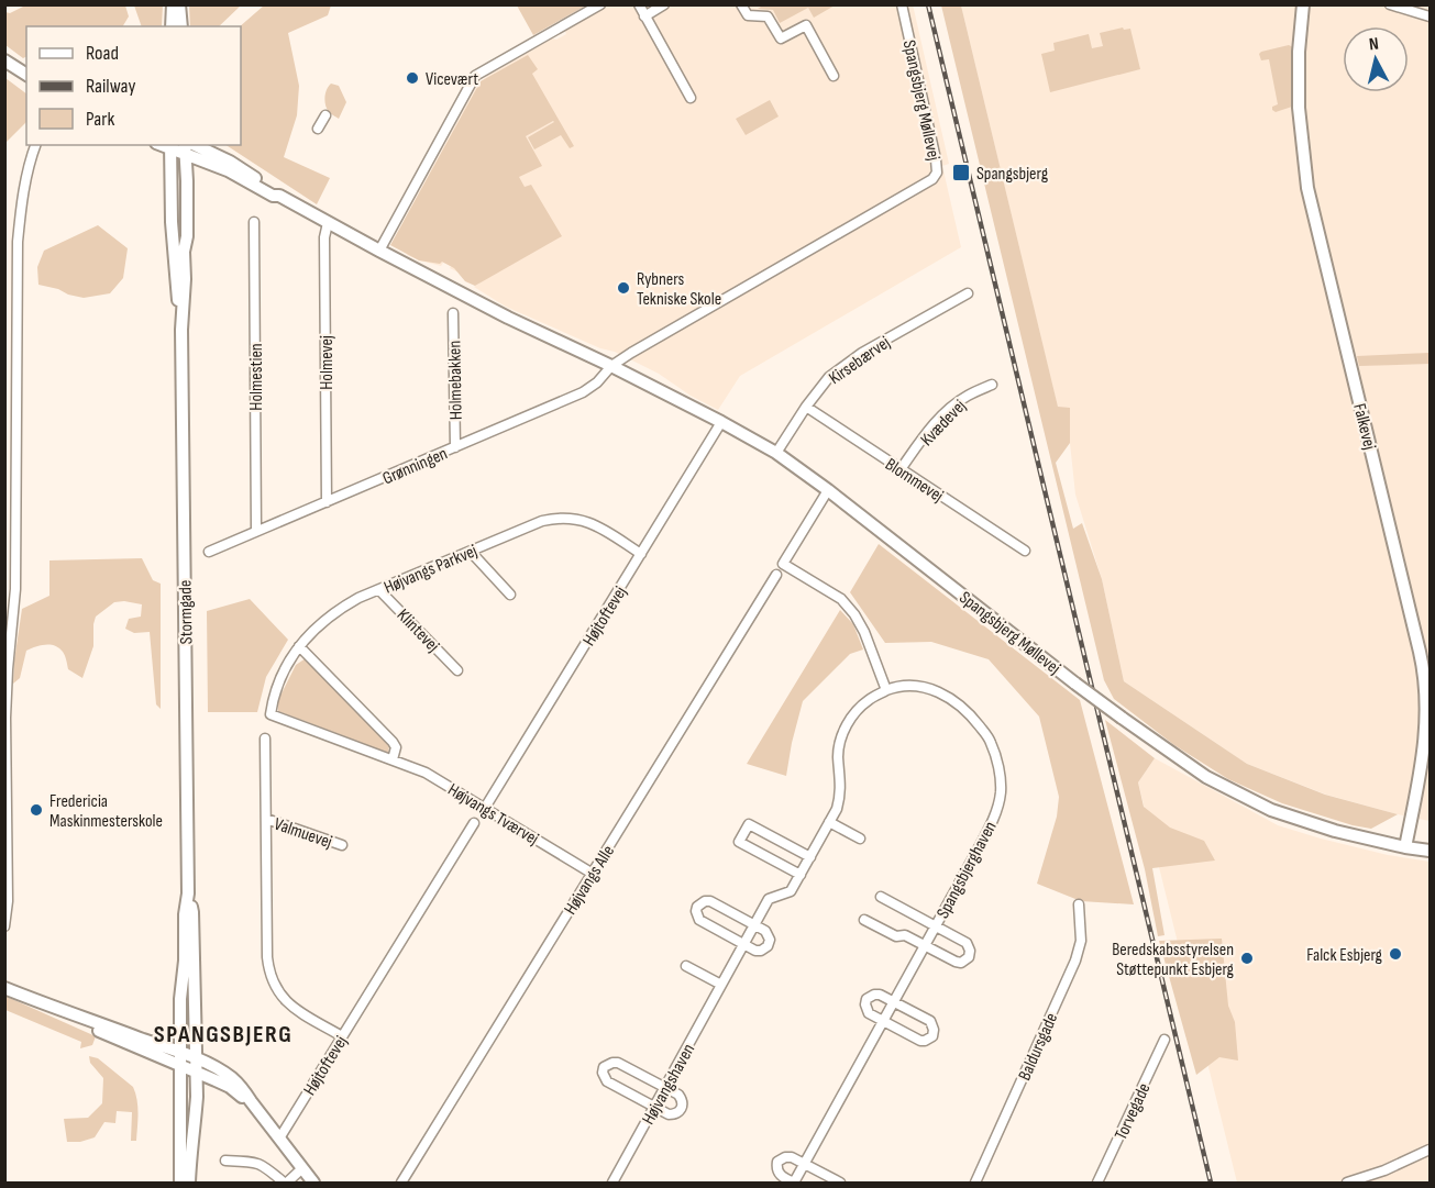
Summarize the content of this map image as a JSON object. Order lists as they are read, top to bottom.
{
  "streets": {
    "street": [
      "Spangsbjerg Møllevej",
      "Kirsebærvej",
      "Holmevej",
      "Holmestien",
      "Holmebakken",
      "Kvædevej",
      "Falkevej",
      "Grønningen",
      "Blommevej",
      "Højvangs Parkvej",
      "Stormgade",
      "Højtoftevej",
      "Klintevej",
      "Højvangs Tværvej",
      "Valmuevej",
      "Spangsbjerghaven",
      "Højvangs Alle",
      "Baldursgade",
      "Højvangshaven",
      "Torvegade"
    ]
  },
  "crossings": [
    ["Spangsbjerg Møllevej", "Kirsebærvej"],
    ["Spangsbjerg Møllevej", "Holmevej"],
    ["Spangsbjerg Møllevej", "Falkevej"],
    ["Spangsbjerg Møllevej", "Grønningen"],
    ["Spangsbjerg Møllevej", "Stormgade"],
    ["Spangsbjerg Møllevej", "Højtoftevej"],
    ["Kirsebærvej", "Blommevej"],
    ["Holmevej", "Grønningen"],
    ["Holmestien", "Grønningen"],
    ["Holmebakken", "Grønningen"],
    ["Kvædevej", "Blommevej"],
    ["Højvangs Parkvej", "Højtoftevej"],
    ["Højvangs Parkvej", "Klintevej"],
    ["Højvangs Parkvej", "Højvangs Tværvej"],
    ["Højtoftevej", "Højvangs Tværvej"],
    ["Højvangs Tværvej", "Højvangs Alle"],
    ["Spangsbjerghaven", "Højvangshaven"]
  ],
  "districts": ["SPANGSBJERG"],
  "places": {
    "other": [
      "Vicevært",
      "Rybners Tekniske Skole",
      "Fredericia Maskinmesterskole",
      "Falck Esbjerg",
      "Beredskabsstyrelsen Støttepunkt Esbjerg"
    ],
    "transit": ["Spangsbjerg"]
  },
  "legend": ["Road", "Railway", "Park"],
  "north": "top"
}
